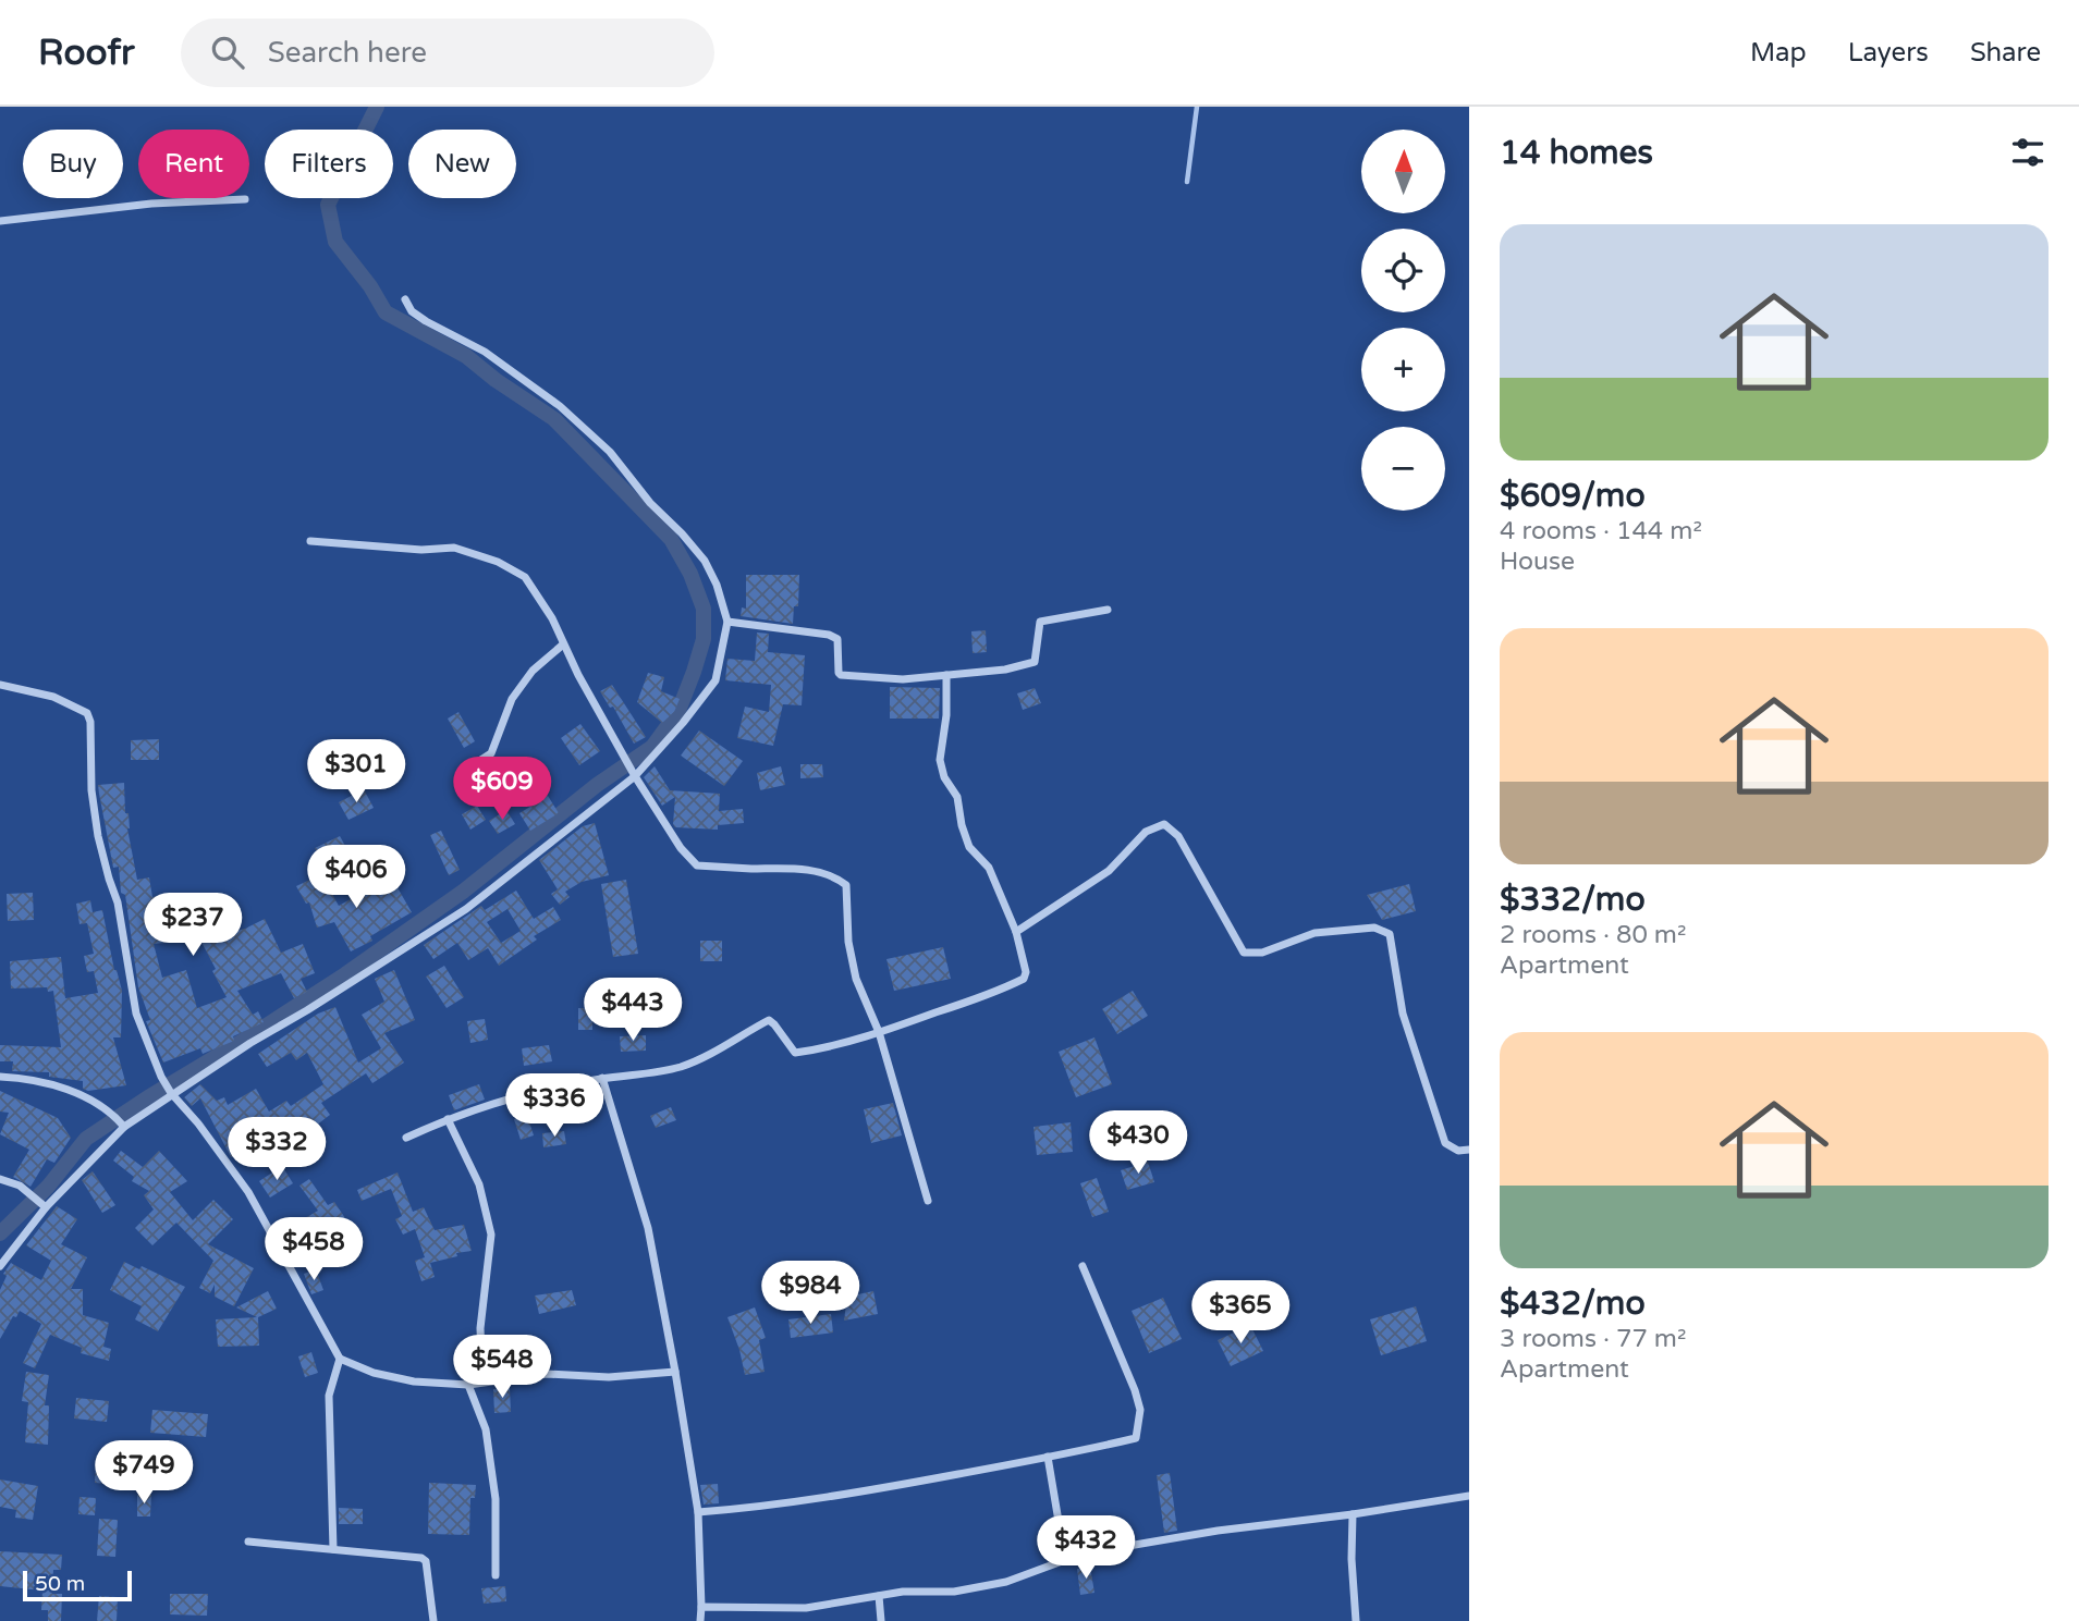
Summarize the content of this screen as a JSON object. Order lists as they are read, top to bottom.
{
  "scale_bar": "50 m",
  "north": "top",
  "page": {
    "header": "Roofr",
    "search": "Search here",
    "nav": ["Map", "Layers", "Share"],
    "heading": "14 homes",
    "map_buttons": ["+", "−"],
    "chip": [
      "Buy",
      "Rent",
      "Filters",
      "New"
    ],
    "list": [
      {
        "name": "$609/mo",
        "note": "4 rooms · 144 m² · House"
      },
      {
        "name": "$332/mo",
        "note": "2 rooms · 80 m² · Apartment"
      },
      {
        "name": "$432/mo",
        "note": "3 rooms · 77 m² · Apartment"
      }
    ],
    "price": [
      "$301",
      "$609",
      "$406",
      "$237",
      "$443",
      "$336",
      "$430",
      "$332",
      "$458",
      "$984",
      "$365",
      "$548",
      "$749",
      "$432"
    ],
    "scale": "50 m"
  }
}
